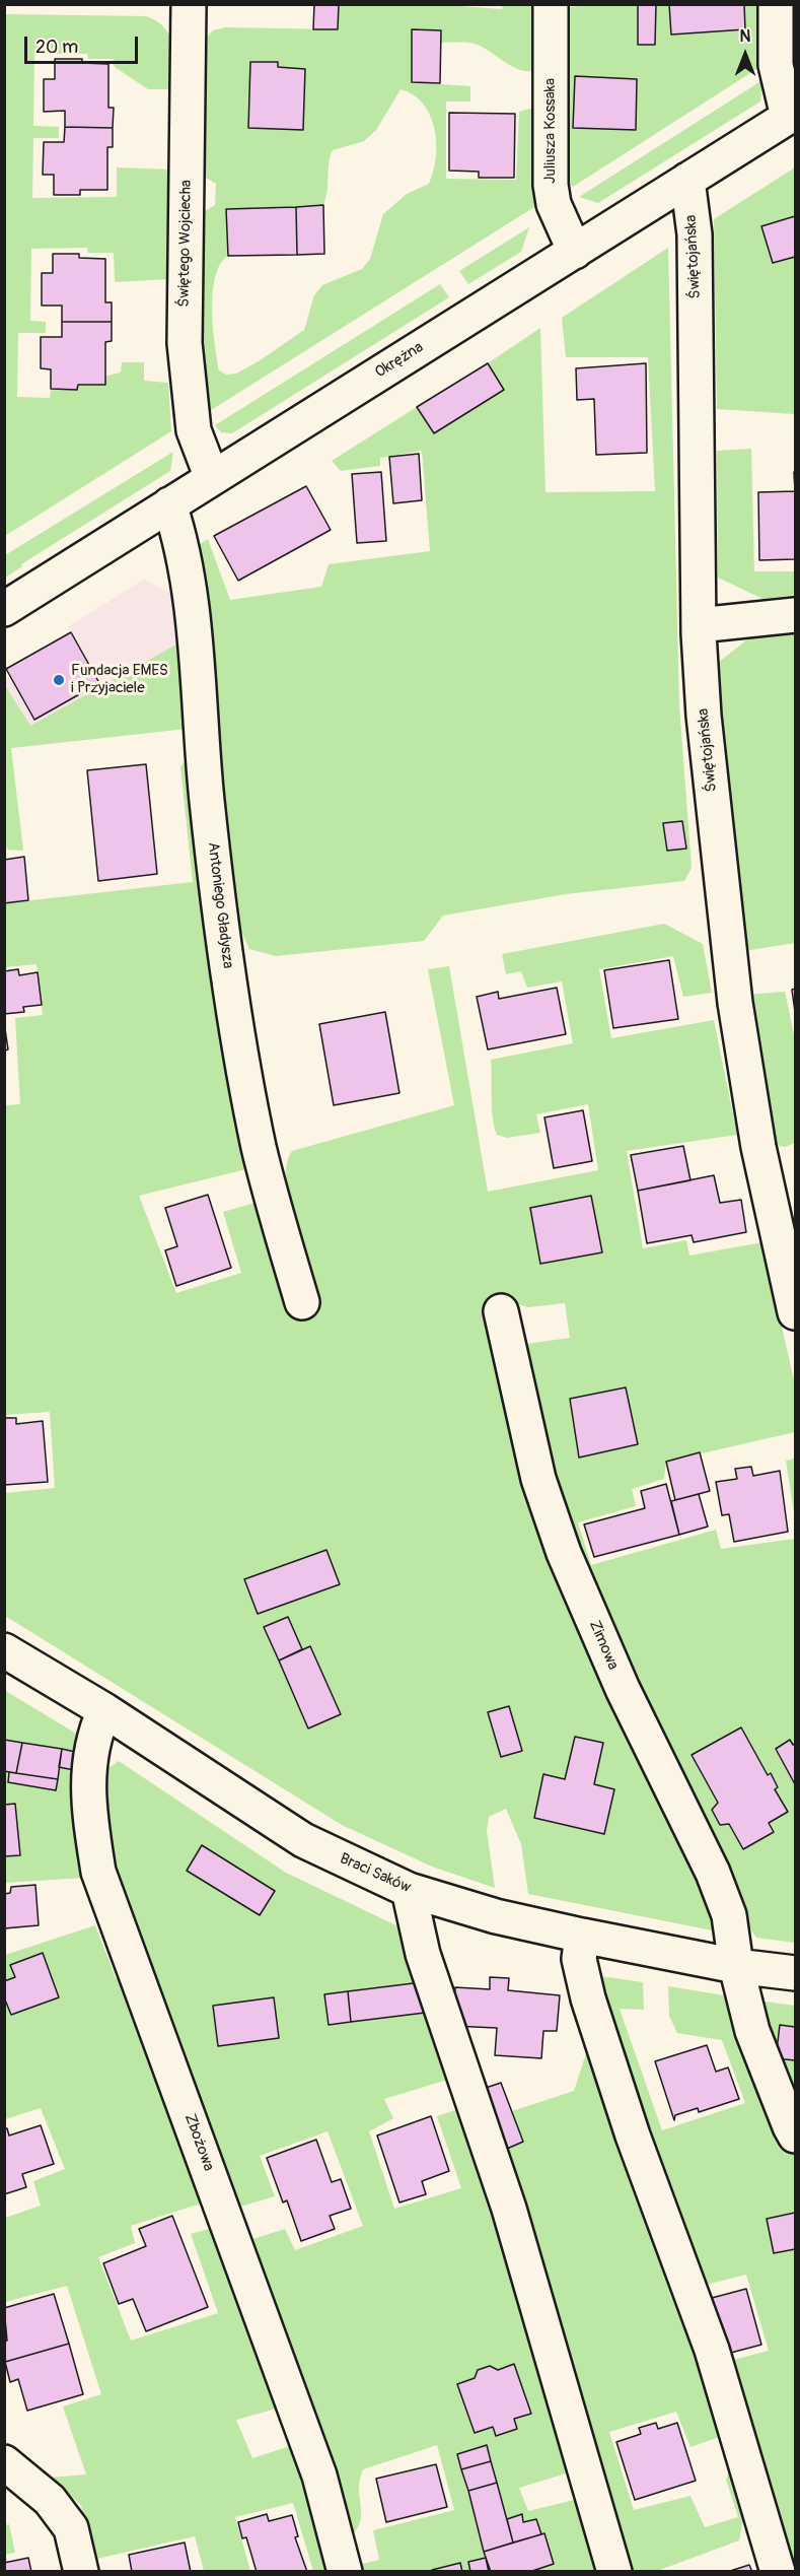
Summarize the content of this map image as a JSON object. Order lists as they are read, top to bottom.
{
  "streets": {
    "street": [
      "Juliusza Kossaka",
      "Świętego Wojciecha",
      "Świętojańska",
      "Okrężna",
      "Antoniego Gładysza",
      "Zimowa",
      "Braci Saków",
      "Zbożowa"
    ]
  },
  "crossings": [
    ["Juliusza Kossaka", "Okrężna"],
    ["Świętego Wojciecha", "Okrężna"],
    ["Świętojańska", "Okrężna"],
    ["Okrężna", "Antoniego Gładysza"],
    ["Zimowa", "Braci Saków"],
    ["Braci Saków", "Zbożowa"]
  ],
  "places": ["Fundacja EMES i Przyjaciele"],
  "scale_bar": "20 m",
  "north": "top"
}
